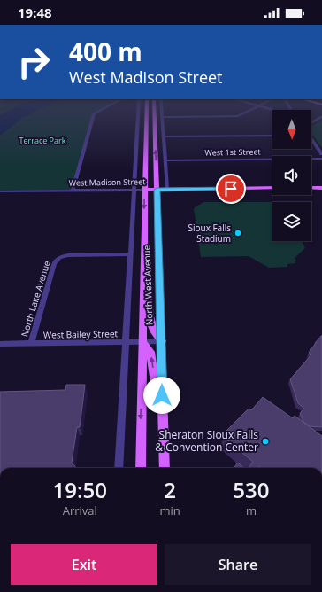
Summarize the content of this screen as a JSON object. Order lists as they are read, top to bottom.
{
  "streets": {
    "main road": ["West Madison Street", "North West Avenue"],
    "street": ["West 1st Street", "North Lake Avenue", "West Bailey Street"]
  },
  "crossings": [
    ["West Madison Street", "North West Avenue"],
    ["North West Avenue", "North Lake Avenue"],
    ["North West Avenue", "West Bailey Street"],
    ["North Lake Avenue", "West Bailey Street"]
  ],
  "parks": ["Terrace Park"],
  "places": ["Sioux Falls Stadium", "Sheraton Sioux Falls & Convention Center"],
  "north": "bottom",
  "page": {
    "status": "19:48",
    "turn": ["400 m", "West Madison Street"],
    "eta": [
      "19:50",
      "Arrival",
      "2",
      "min",
      "530",
      "m"
    ],
    "buttons": ["Exit", "Share"]
  }
}
